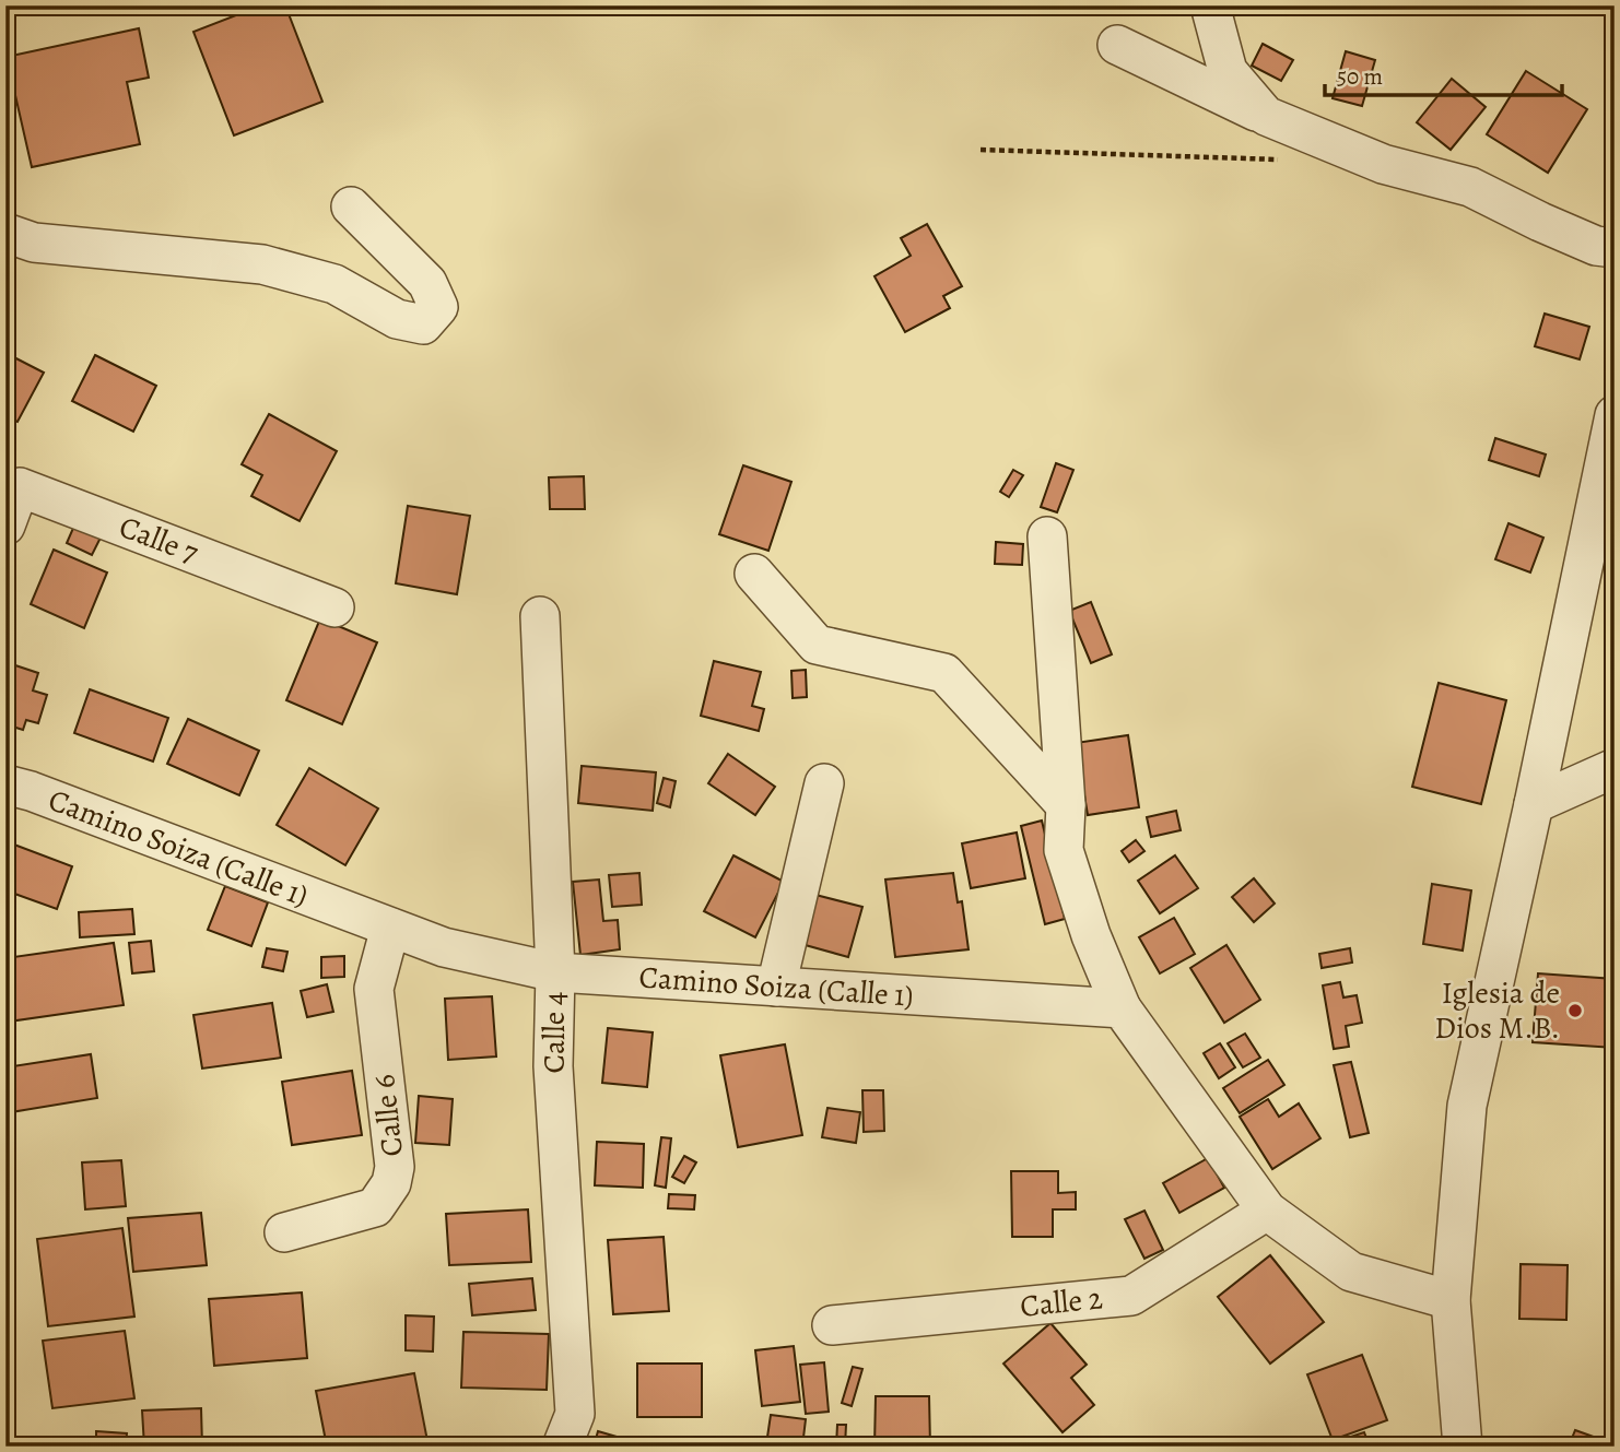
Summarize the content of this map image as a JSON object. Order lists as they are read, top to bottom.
{
  "streets": {
    "street": [
      "Calle 7",
      "Camino Soiza (Calle 1)",
      "Calle 4",
      "Calle 6",
      "Calle 2"
    ]
  },
  "crossings": [
    ["Camino Soiza (Calle 1)", "Calle 4"],
    ["Camino Soiza (Calle 1)", "Calle 6"]
  ],
  "places": ["Iglesia de Dios M.B."],
  "scale_bar": "50 m"
}
